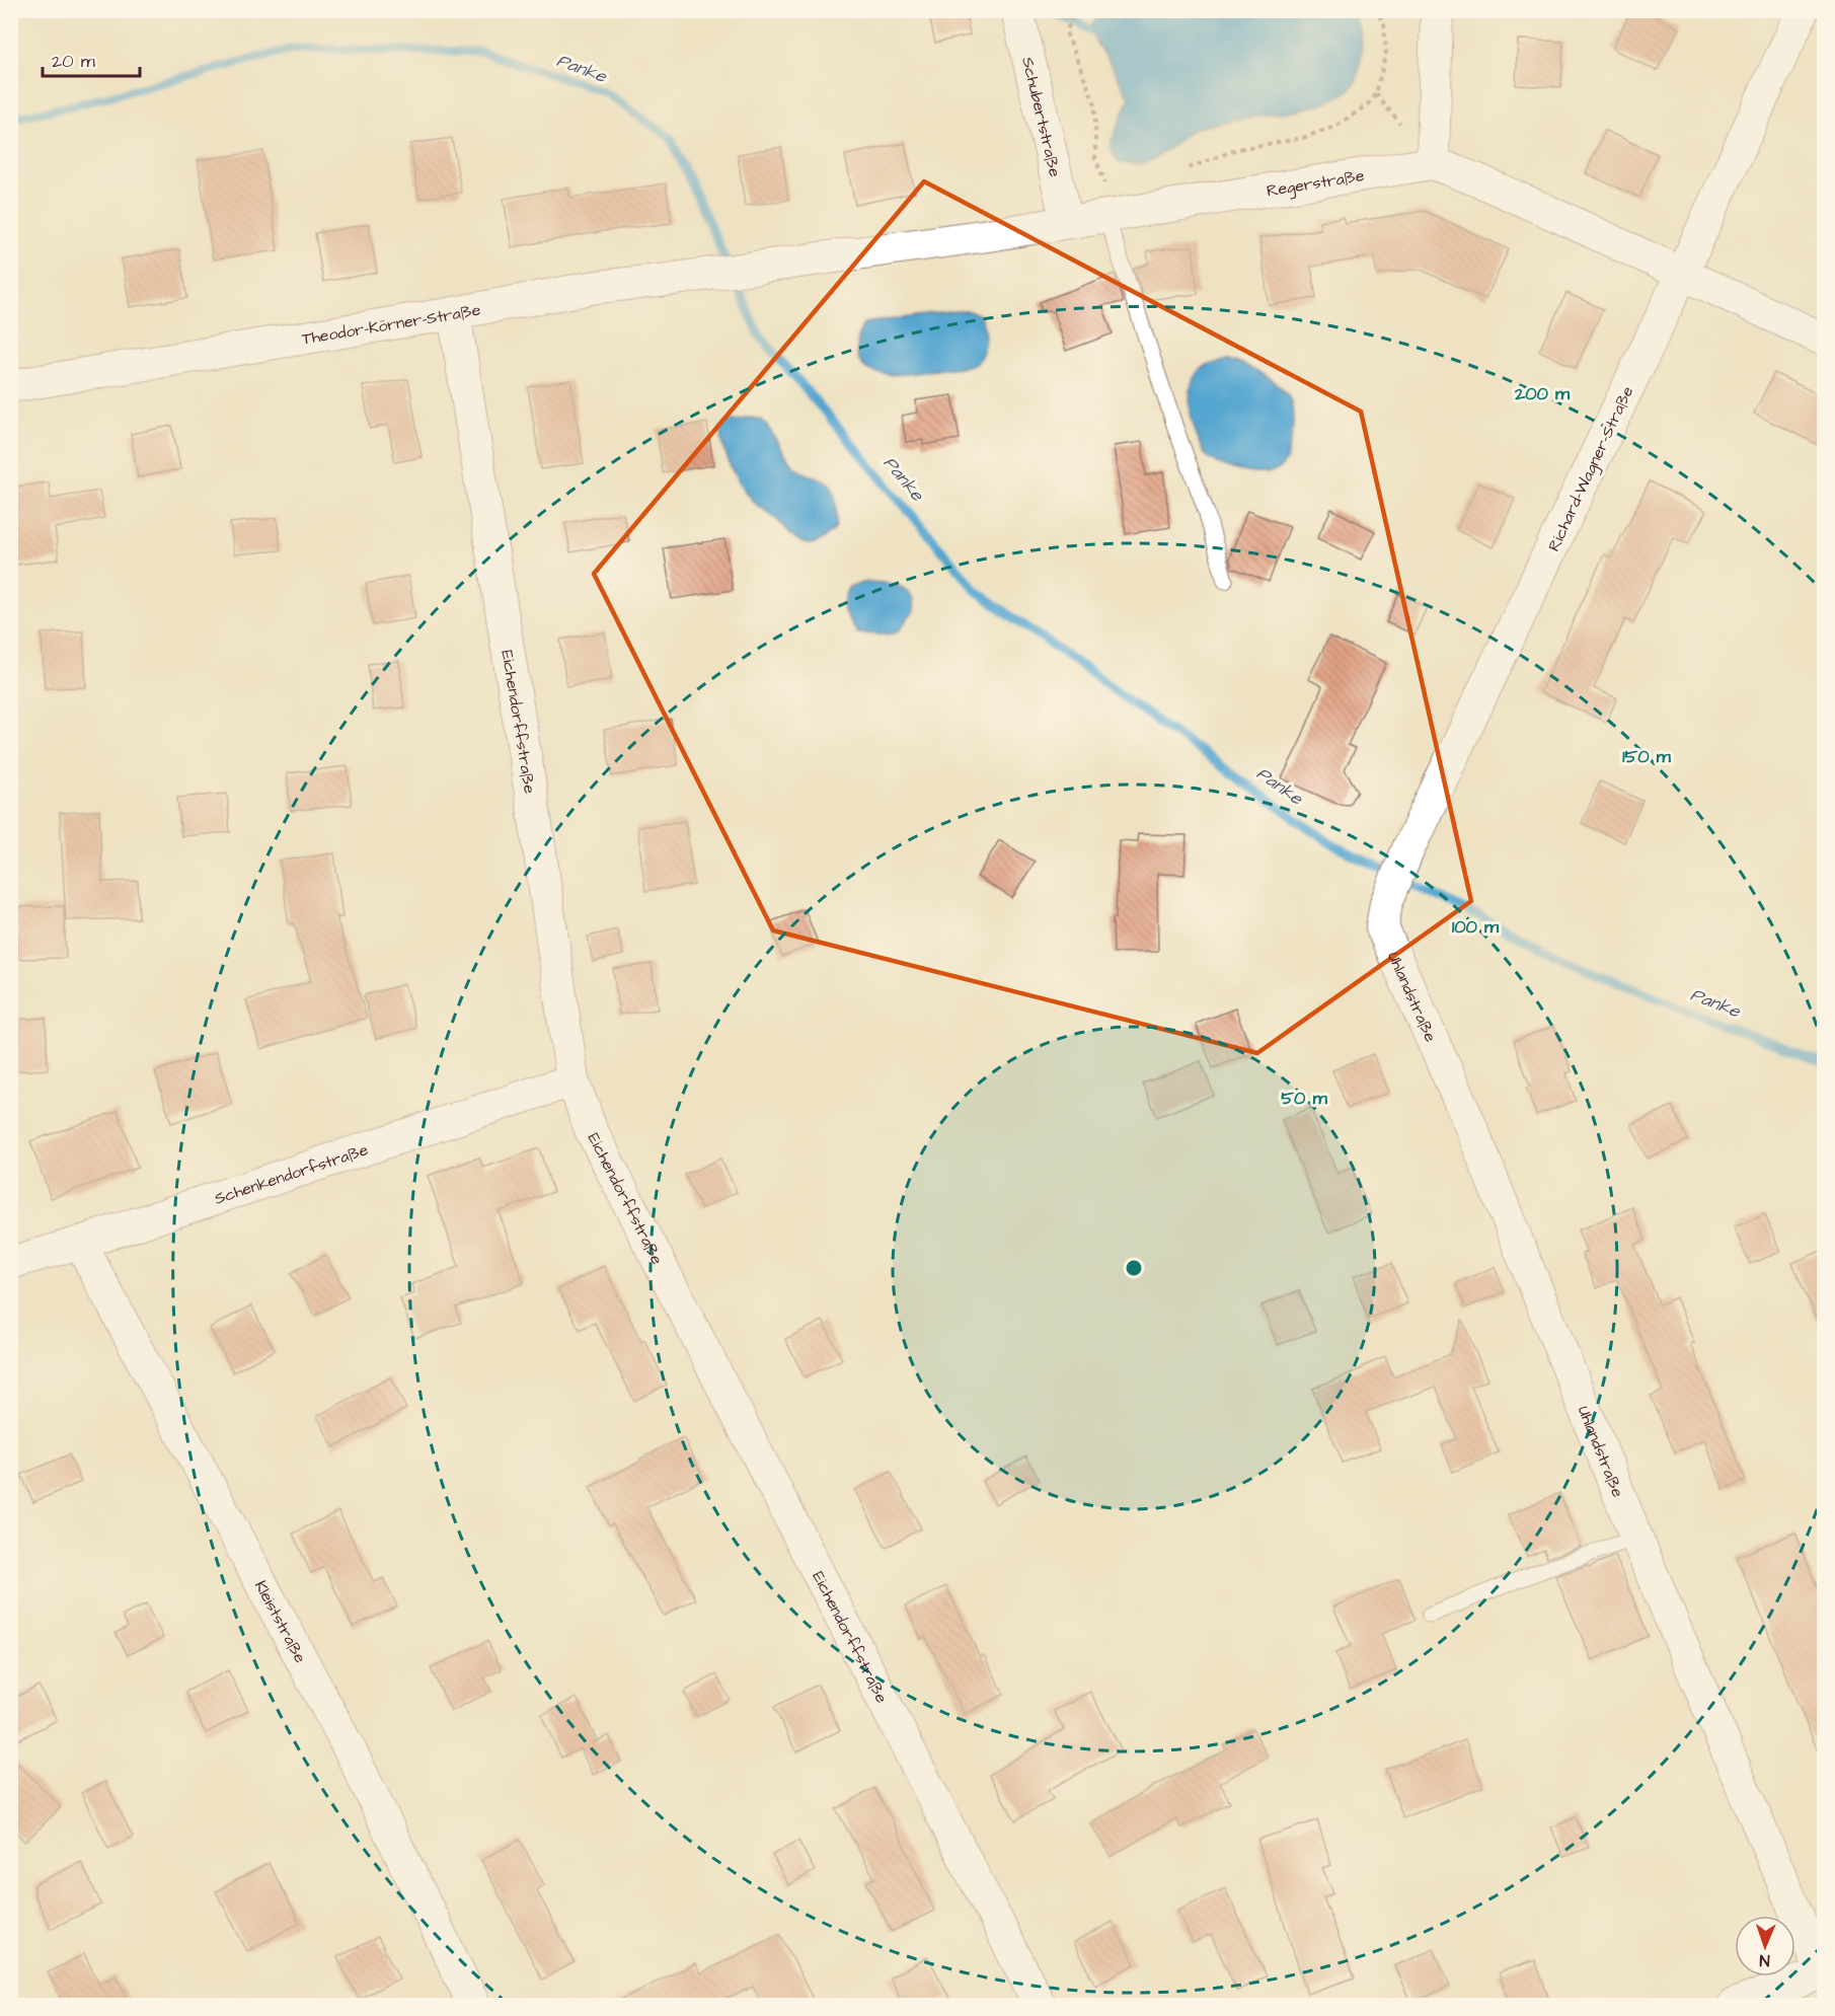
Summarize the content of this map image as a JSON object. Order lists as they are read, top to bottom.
{
  "streets": {
    "street": [
      "Schubertstraße",
      "Regerstraße",
      "Theodor-Körner-Straße",
      "Richard-Wagner-Straße",
      "Eichendorffstraße",
      "Uhlandstraße",
      "Schenkendorfstraße",
      "Kleiststraße"
    ]
  },
  "crossings": [
    ["Schubertstraße", "Regerstraße"],
    ["Regerstraße", "Theodor-Körner-Straße"],
    ["Theodor-Körner-Straße", "Eichendorffstraße"],
    ["Richard-Wagner-Straße", "Uhlandstraße"],
    ["Eichendorffstraße", "Schenkendorfstraße"],
    ["Schenkendorfstraße", "Kleiststraße"]
  ],
  "water": ["Panke"],
  "scale_bar": "20 m",
  "north": "bottom",
  "rings": [
    "200 m",
    "150 m",
    "100 m",
    "50 m"
  ]
}
